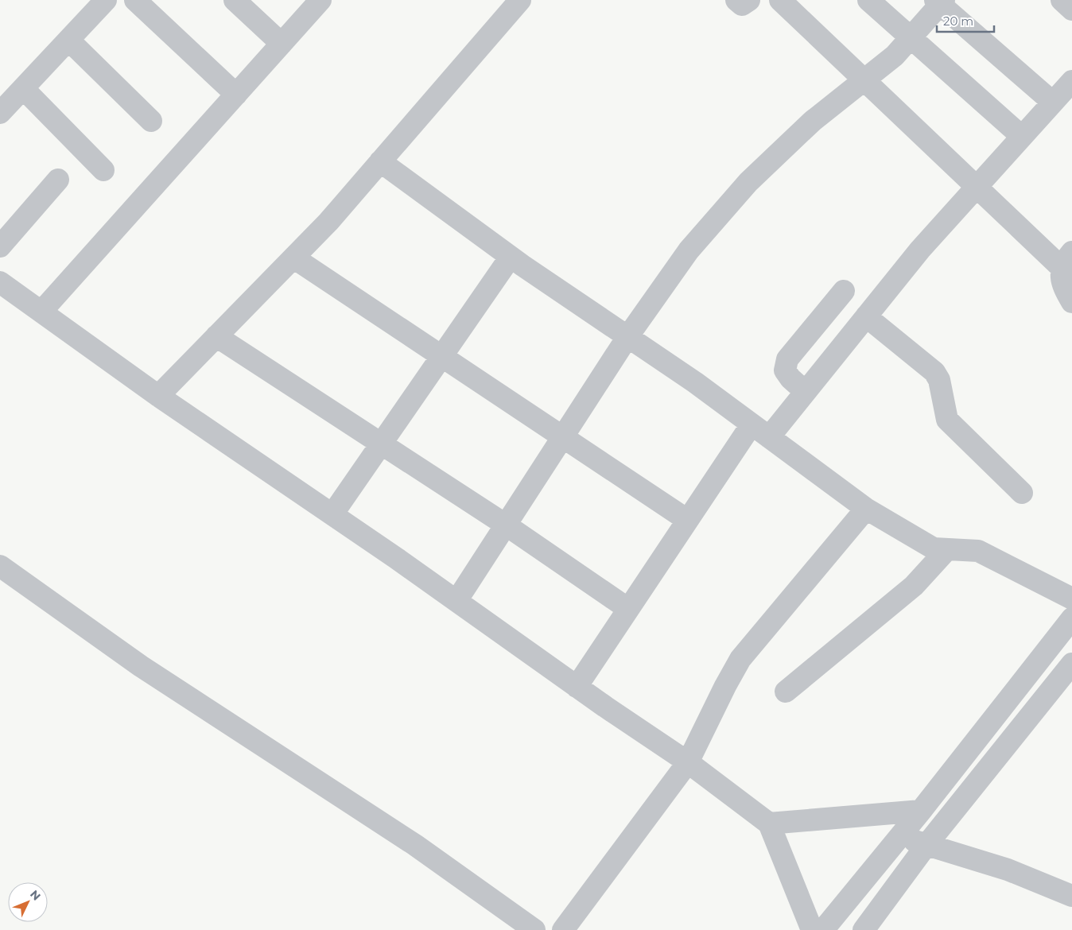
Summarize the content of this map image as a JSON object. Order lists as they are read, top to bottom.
{
  "scale_bar": "20 m",
  "north": "top right"
}
